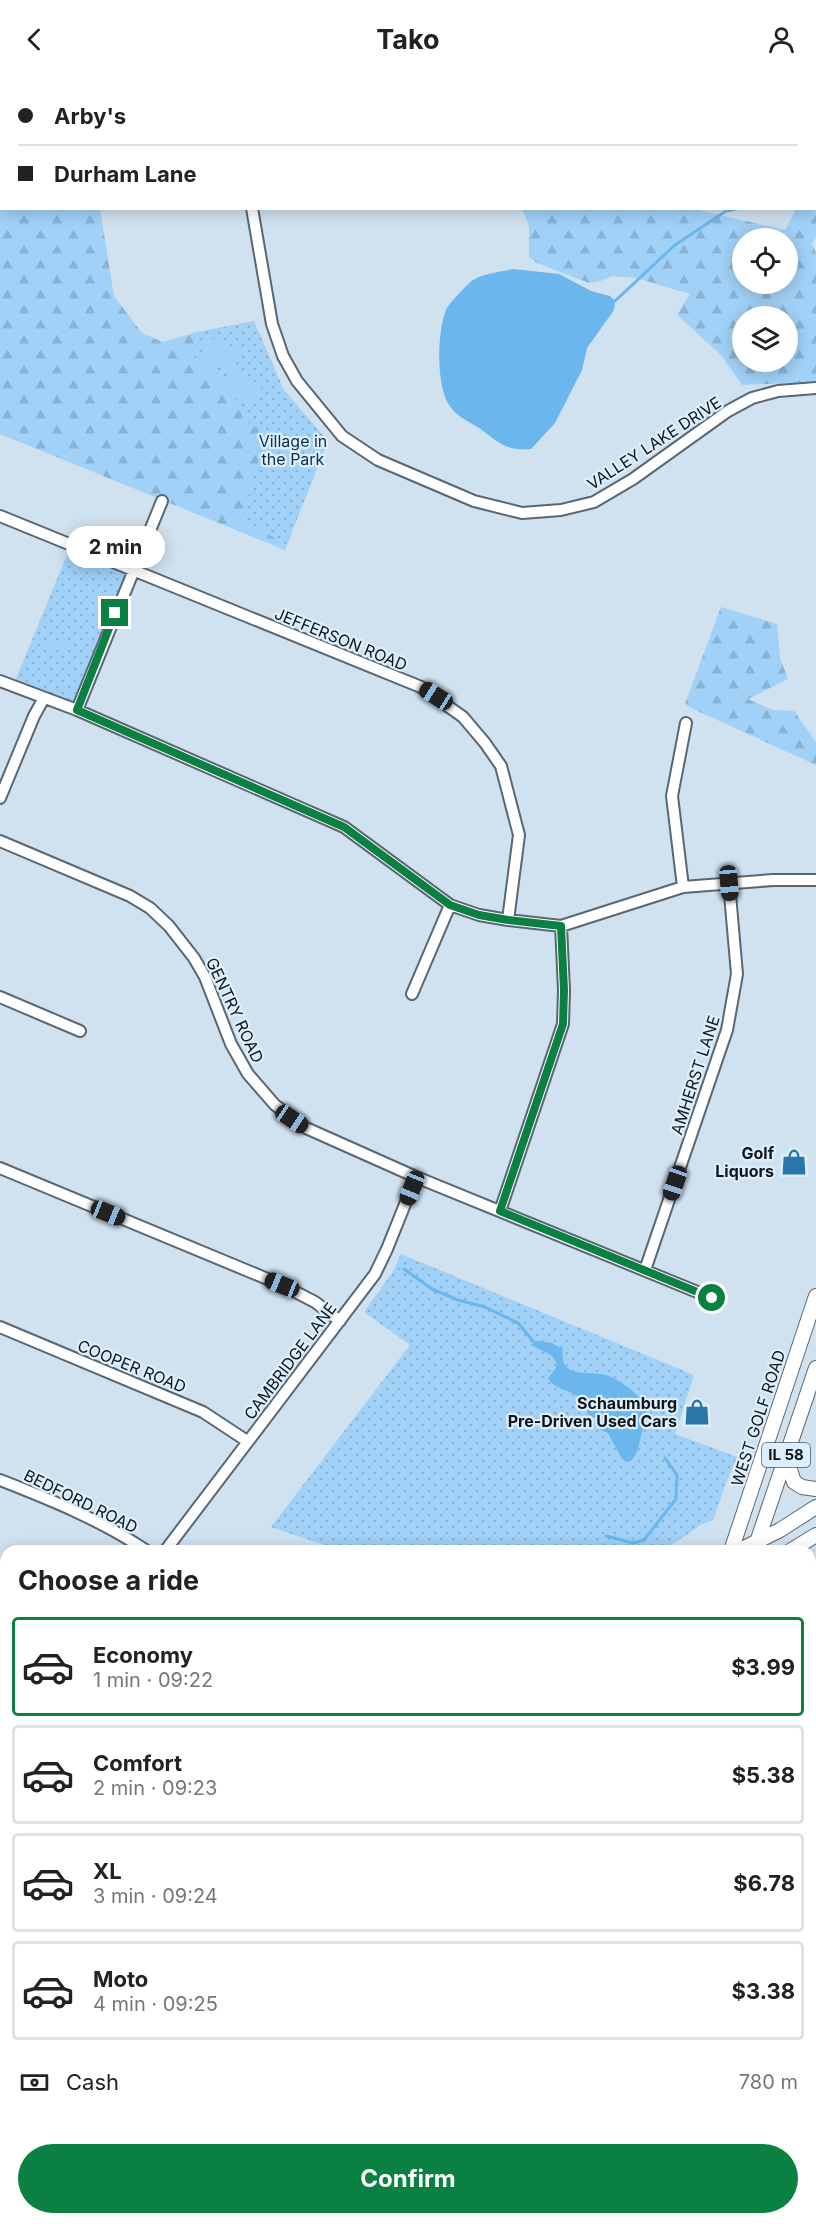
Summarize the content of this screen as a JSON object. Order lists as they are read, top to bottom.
{
  "streets": {
    "main road": ["WEST GOLF ROAD", "IL 58"],
    "street": [
      "VALLEY LAKE DRIVE",
      "JEFFERSON ROAD",
      "GENTRY ROAD",
      "AMHERST LANE",
      "CAMBRIDGE LANE",
      "COOPER ROAD",
      "BEDFORD ROAD"
    ]
  },
  "crossings": [
    ["GENTRY ROAD", "AMHERST LANE"],
    ["GENTRY ROAD", "CAMBRIDGE LANE"],
    ["CAMBRIDGE LANE", "COOPER ROAD"]
  ],
  "parks": ["Village in the Park"],
  "places": {
    "shop": ["Golf Liquors", "Schaumburg Pre-Driven Used Cars"]
  },
  "page": {
    "header": "Tako",
    "banner": ["Arby's", "Durham Lane"],
    "bubble": "2 min",
    "heading": "Choose a ride",
    "list": [
      {
        "name": "Economy",
        "note": "1 min · 09:22",
        "value": "$3.99"
      },
      {
        "name": "Comfort",
        "note": "2 min · 09:23",
        "value": "$5.38"
      },
      {
        "name": "XL",
        "note": "3 min · 09:24",
        "value": "$6.78"
      },
      {
        "name": "Moto",
        "note": "4 min · 09:25",
        "value": "$3.38"
      }
    ],
    "pay": ["Cash", "780 m"],
    "buttons": "Confirm"
  }
}
